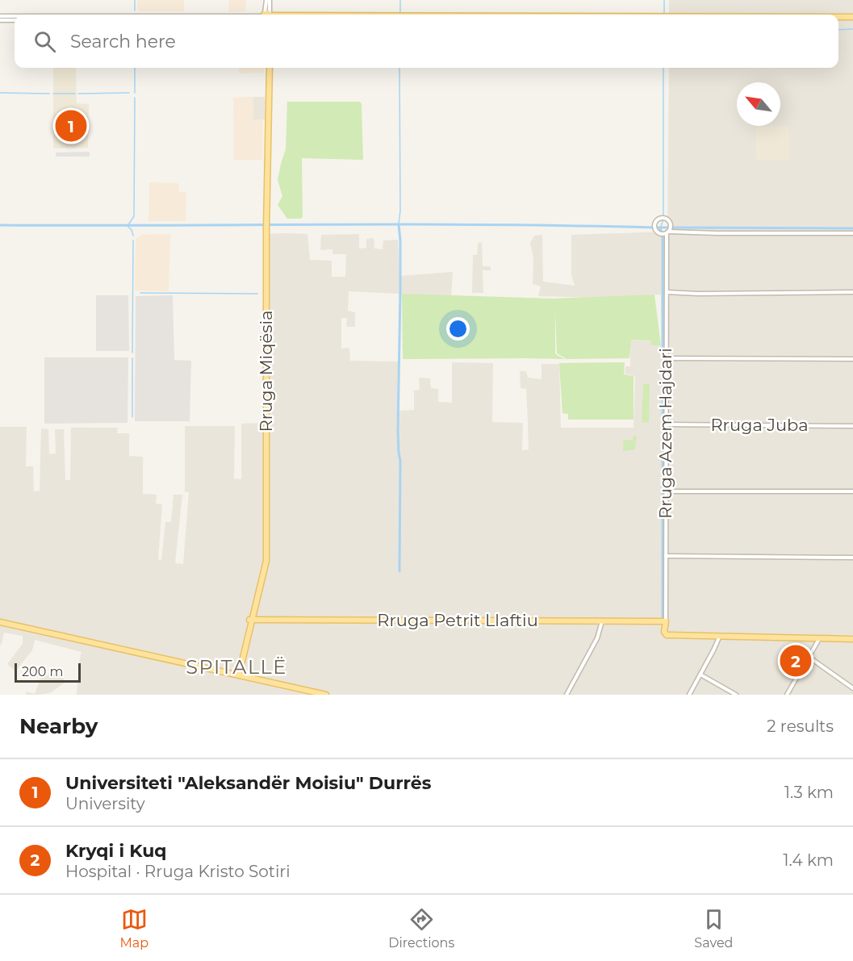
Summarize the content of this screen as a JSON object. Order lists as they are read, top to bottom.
{
  "streets": {
    "main road": ["Rruga Miqësia", "Rruga Azem Hajdari", "Rruga Petrit Llaftiu"],
    "street": ["Rruga Juba"]
  },
  "crossings": [
    ["Rruga Miqësia", "Rruga Petrit Llaftiu"],
    ["Rruga Juba", "Rruga Azem Hajdari"],
    ["Rruga Azem Hajdari", "Rruga Petrit Llaftiu"]
  ],
  "districts": ["SPITALLË"],
  "scale_bar": "200 m",
  "north": "top left",
  "page": {
    "search": "Search here",
    "pins": ["1", "2"],
    "scale": "200 m",
    "heading": ["Nearby", "2 results"],
    "list": [
      {
        "mark": "1",
        "name": "Universiteti \"Aleksandër Moisiu\" Durrës",
        "note": "University",
        "value": "1.3 km"
      },
      {
        "mark": "2",
        "name": "Kryqi i Kuq",
        "note": "Hospital · Rruga Kristo Sotiri",
        "value": "1.4 km"
      }
    ],
    "nav": ["Map", "Directions", "Saved"]
  }
}
